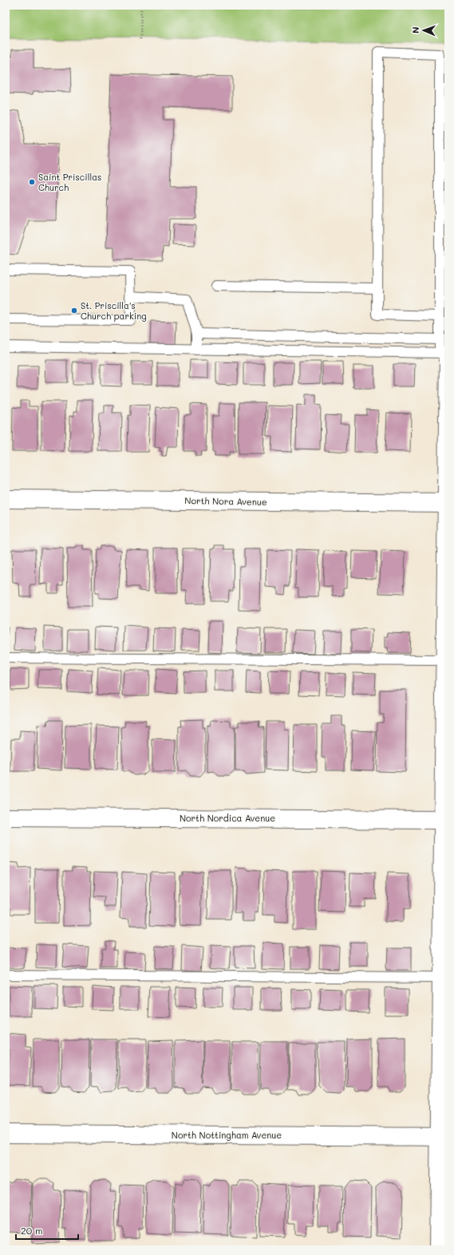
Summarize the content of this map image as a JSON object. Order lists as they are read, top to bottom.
{
  "streets": {
    "street": ["North Nora Avenue", "North Nordica Avenue", "North Nottingham Avenue"]
  },
  "places": ["Saint Priscillas Church", "St. Priscilla's Church parking"],
  "scale_bar": "20 m",
  "north": "left"
}
